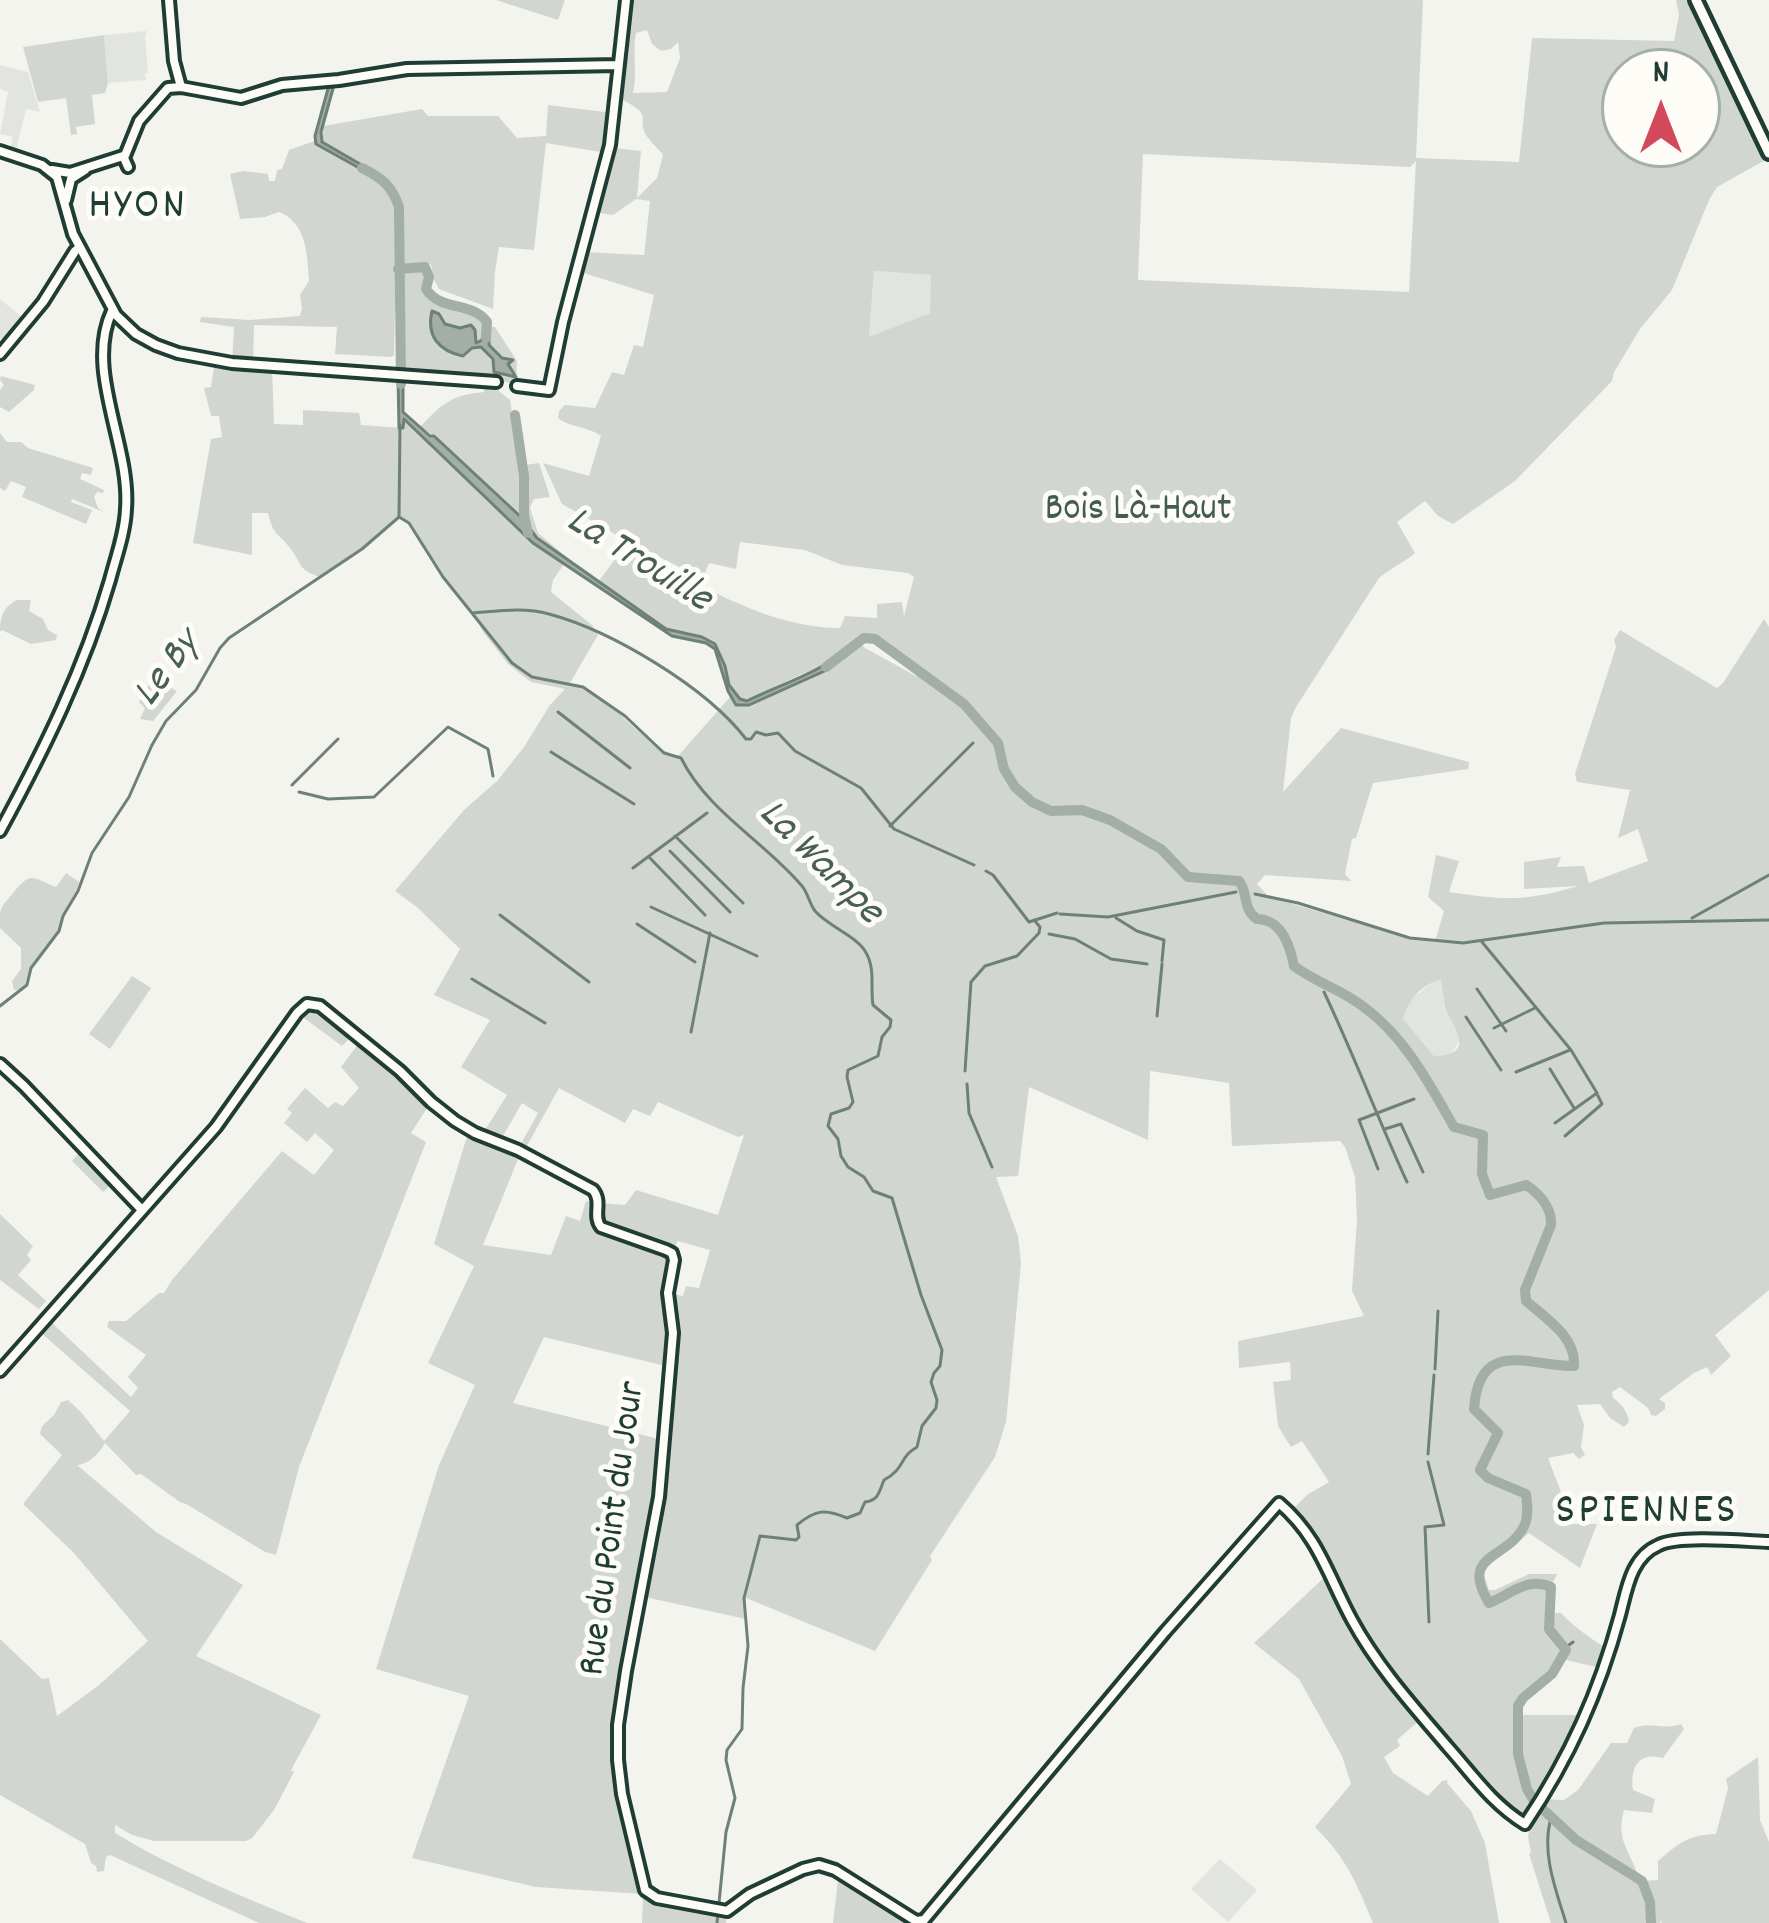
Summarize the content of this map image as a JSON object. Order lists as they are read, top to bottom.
{
  "streets": {
    "street": ["Rue du Point du Jour"]
  },
  "districts": ["HYON", "SPIENNES"],
  "water": ["La Trouille", "Le By", "La Wampe"],
  "parks": ["Bois Là-Haut"],
  "north": "top"
}
